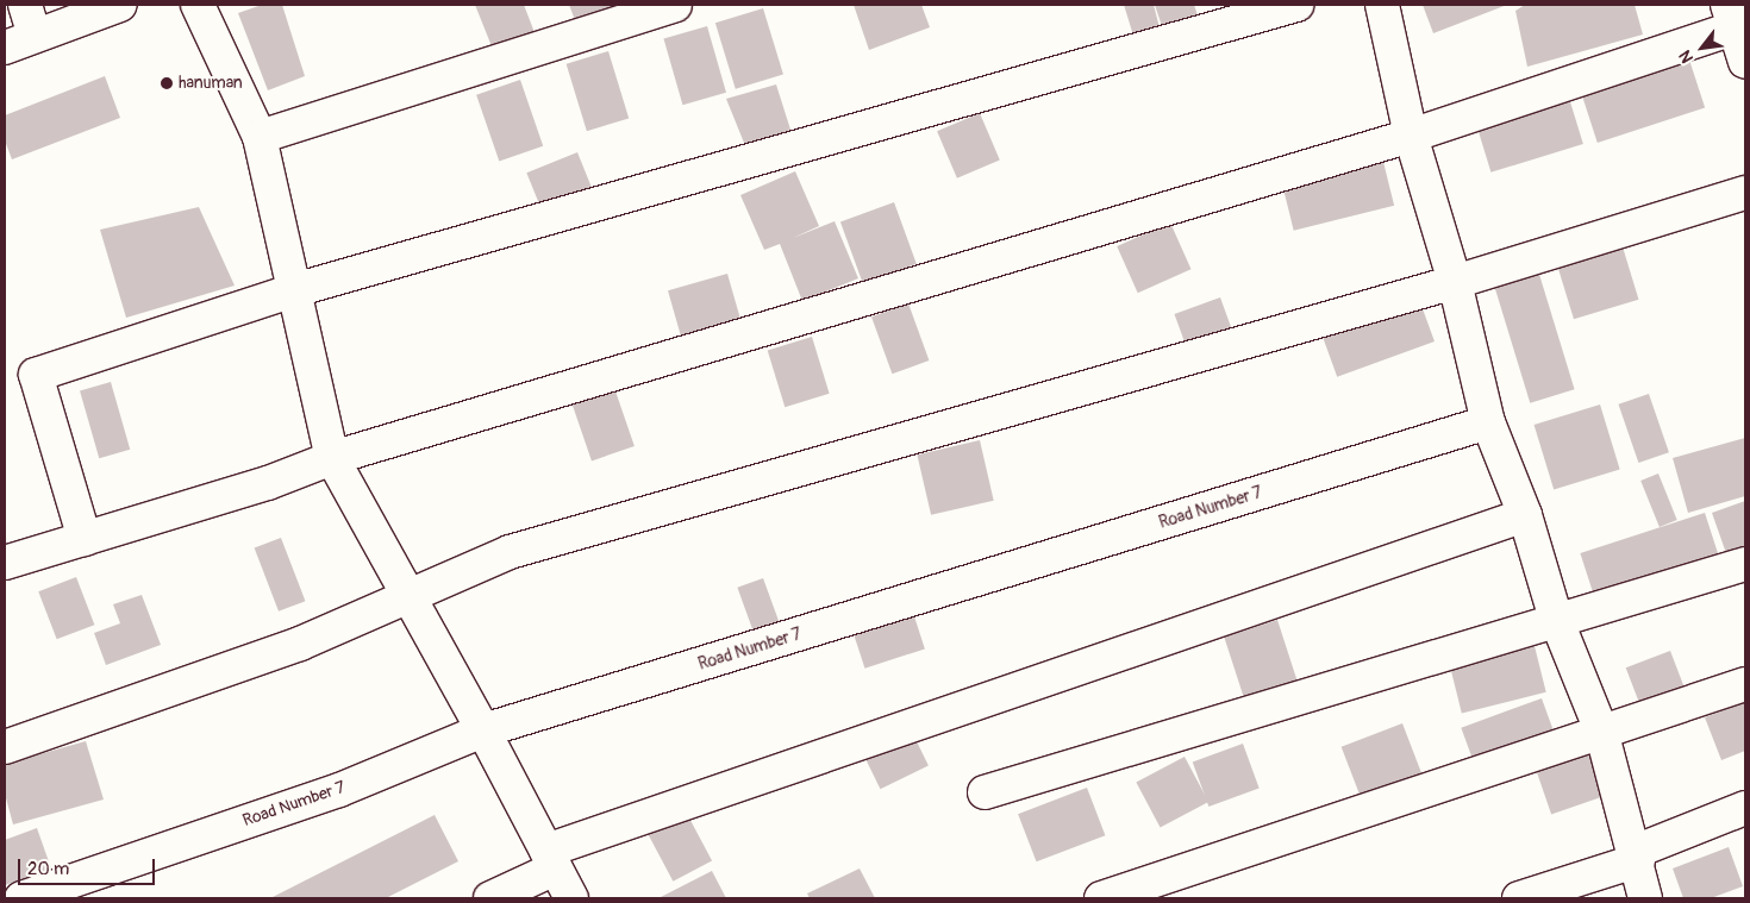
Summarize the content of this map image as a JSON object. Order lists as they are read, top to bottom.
{
  "streets": {
    "street": ["Road Number 7"]
  },
  "places": ["hanuman"],
  "scale_bar": "20 m",
  "north": "bottom left"
}
